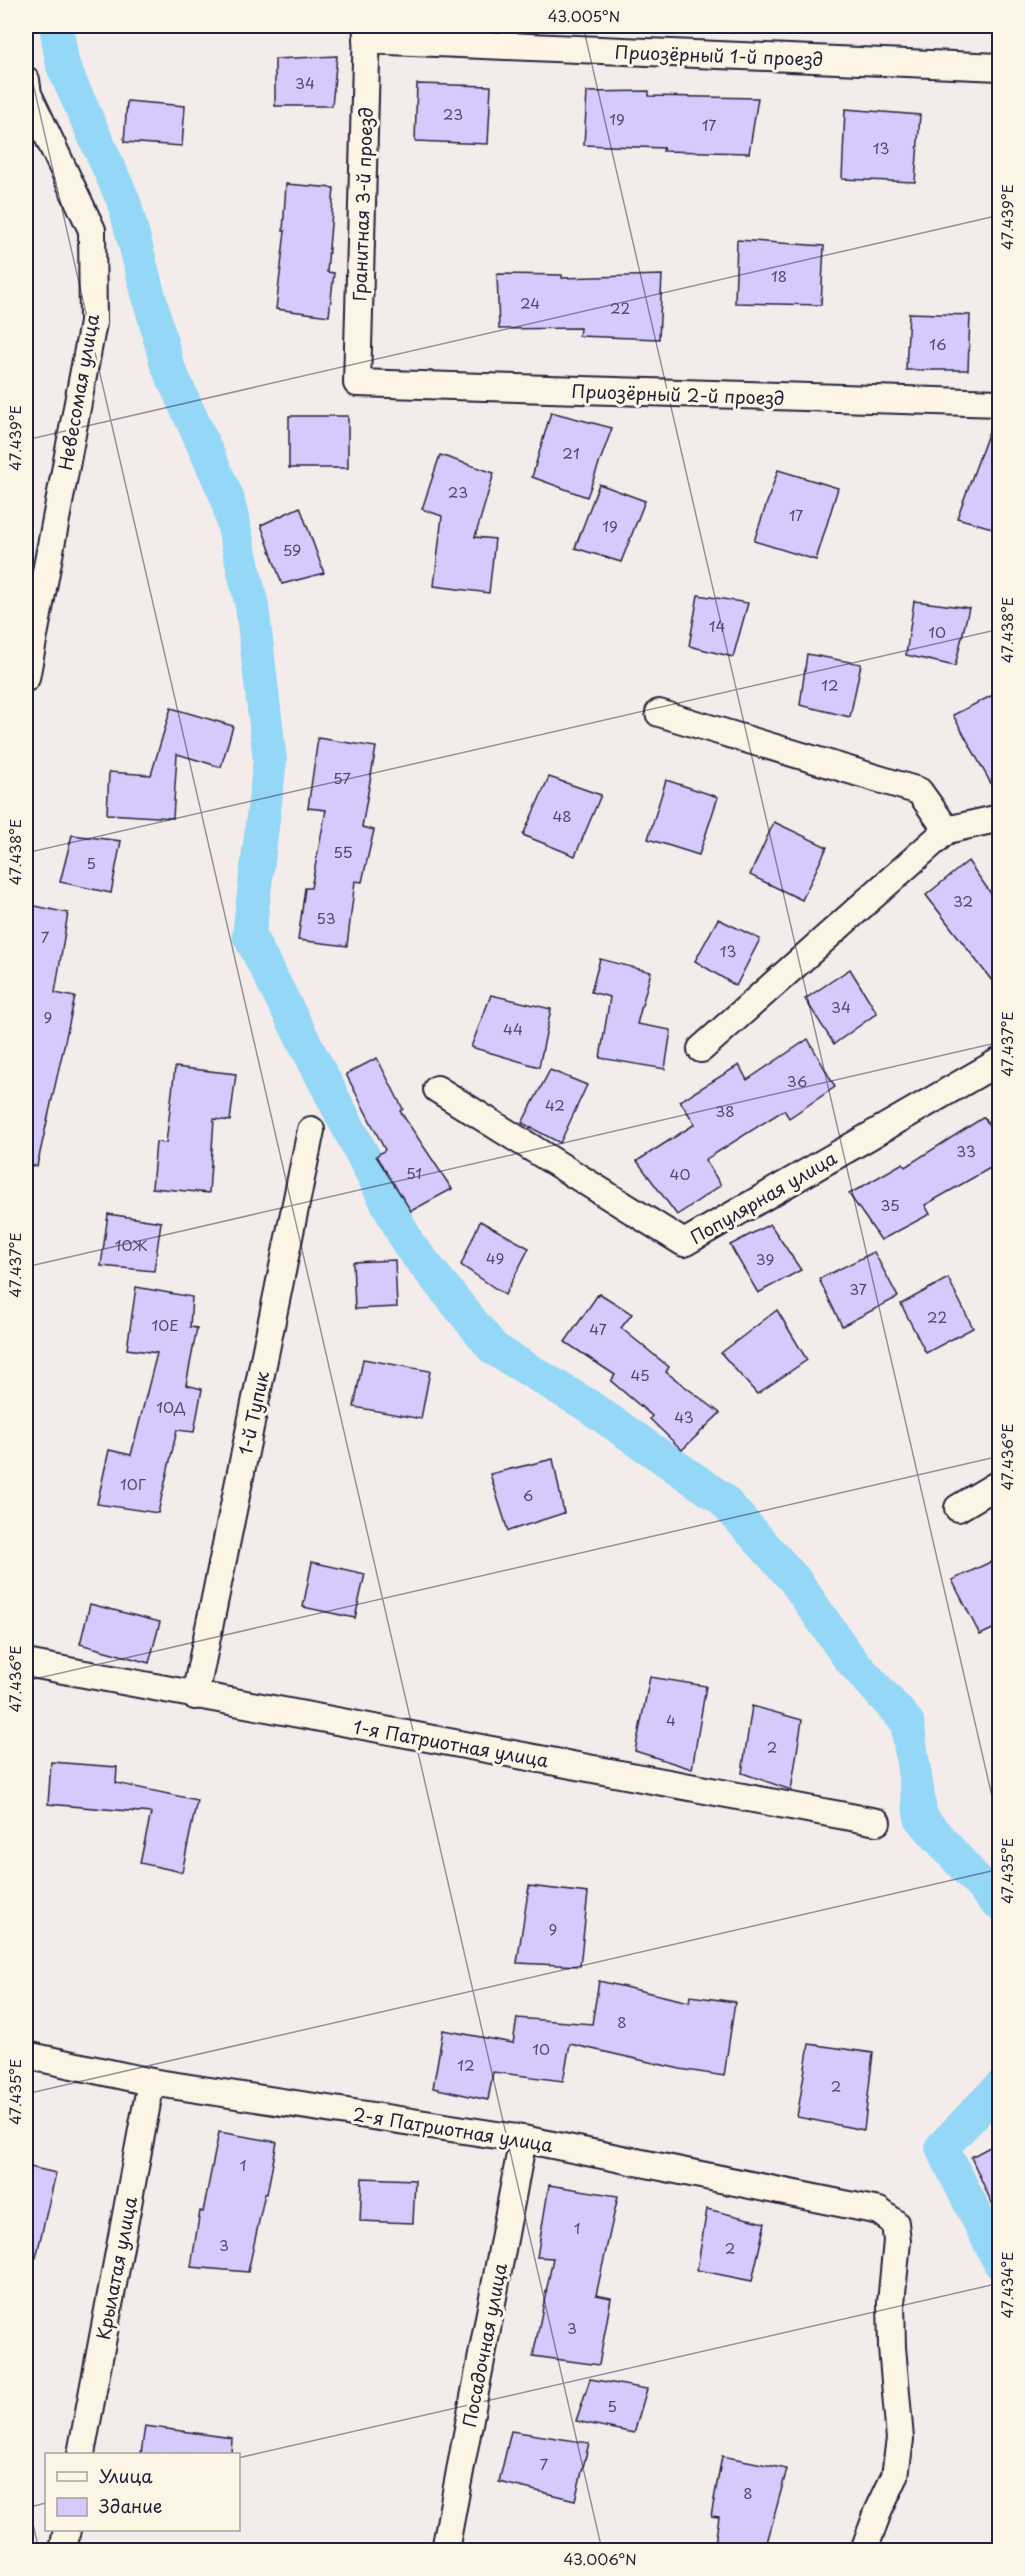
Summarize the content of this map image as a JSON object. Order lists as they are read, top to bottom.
{
  "streets": {
    "street": [
      "Приозёрный 1-й проезд",
      "Гранитная 3-й проезд",
      "Невесомая улица",
      "Приозёрный 2-й проезд",
      "Популярная улица",
      "1-й Тупик",
      "1-я Патриотная улица",
      "2-я Патриотная улица",
      "Крылатая улица",
      "Посадочная улица"
    ]
  },
  "crossings": [
    ["Приозёрный 1-й проезд", "Гранитная 3-й проезд"],
    ["Гранитная 3-й проезд", "Приозёрный 2-й проезд"],
    ["1-й Тупик", "1-я Патриотная улица"],
    ["2-я Патриотная улица", "Крылатая улица"],
    ["2-я Патриотная улица", "Посадочная улица"]
  ],
  "house_numbers": [
    "34",
    "23",
    "19",
    "17",
    "13",
    "18",
    "24",
    "22",
    "16",
    "21",
    "23",
    "17",
    "19",
    "59",
    "14",
    "10",
    "12",
    "57",
    "48",
    "55",
    "5",
    "32",
    "53",
    "7",
    "13",
    "34",
    "9",
    "44",
    "36",
    "42",
    "38",
    "33",
    "51",
    "40",
    "35",
    "10Ж",
    "49",
    "39",
    "37",
    "22",
    "10Е",
    "47",
    "45",
    "10Д",
    "43",
    "10Г",
    "6",
    "4",
    "2",
    "9",
    "8",
    "10",
    "12",
    "2",
    "1",
    "1",
    "3",
    "2",
    "3",
    "5",
    "7",
    "8"
  ],
  "legend": ["Улица", "Здание"],
  "coordinates": [
    "43.005°N",
    "47.439°E",
    "47.438°E",
    "47.437°E",
    "47.436°E",
    "47.435°E",
    "47.434°E",
    "43.006°N"
  ]
}
